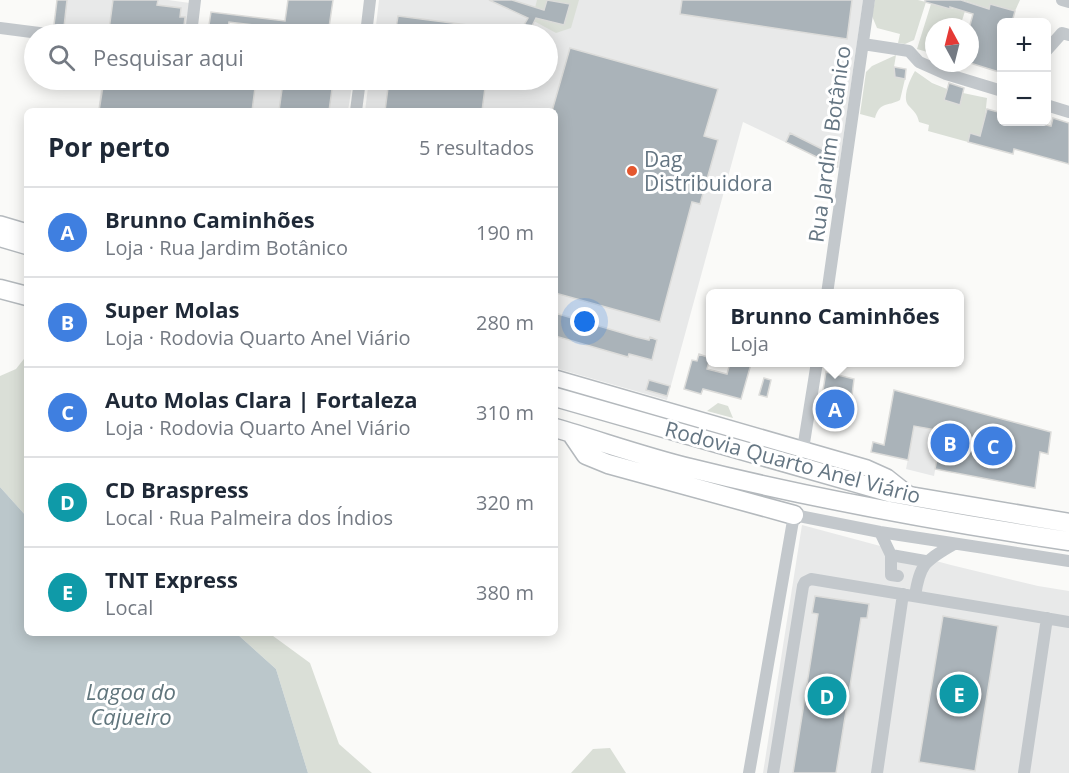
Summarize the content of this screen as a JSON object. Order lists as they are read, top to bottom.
{
  "streets": {
    "highway": ["Rodovia Quarto Anel Viário"],
    "street": ["Rua Jardim Botânico"]
  },
  "water": ["Lagoa do Cajueiro"],
  "places": ["Dag Distribuidora"],
  "north": "top",
  "page": {
    "map_buttons": ["+", "−"],
    "search": "Pesquisar aqui",
    "heading": ["Por perto", "5 resultados"],
    "list": [
      {
        "mark": "A",
        "name": "Brunno Caminhões",
        "note": "Loja · Rua Jardim Botânico",
        "value": "190 m"
      },
      {
        "mark": "B",
        "name": "Super Molas",
        "note": "Loja · Rodovia Quarto Anel Viário",
        "value": "280 m"
      },
      {
        "mark": "C",
        "name": "Auto Molas Clara | Fortaleza",
        "note": "Loja · Rodovia Quarto Anel Viário",
        "value": "310 m"
      },
      {
        "mark": "D",
        "name": "CD Braspress",
        "note": "Local · Rua Palmeira dos Índios",
        "value": "320 m"
      },
      {
        "mark": "E",
        "name": "TNT Express",
        "note": "Local",
        "value": "380 m"
      }
    ],
    "popup": ["Brunno Caminhões", "Loja"],
    "pins": [
      "A",
      "B",
      "C",
      "E",
      "D"
    ]
  }
}
